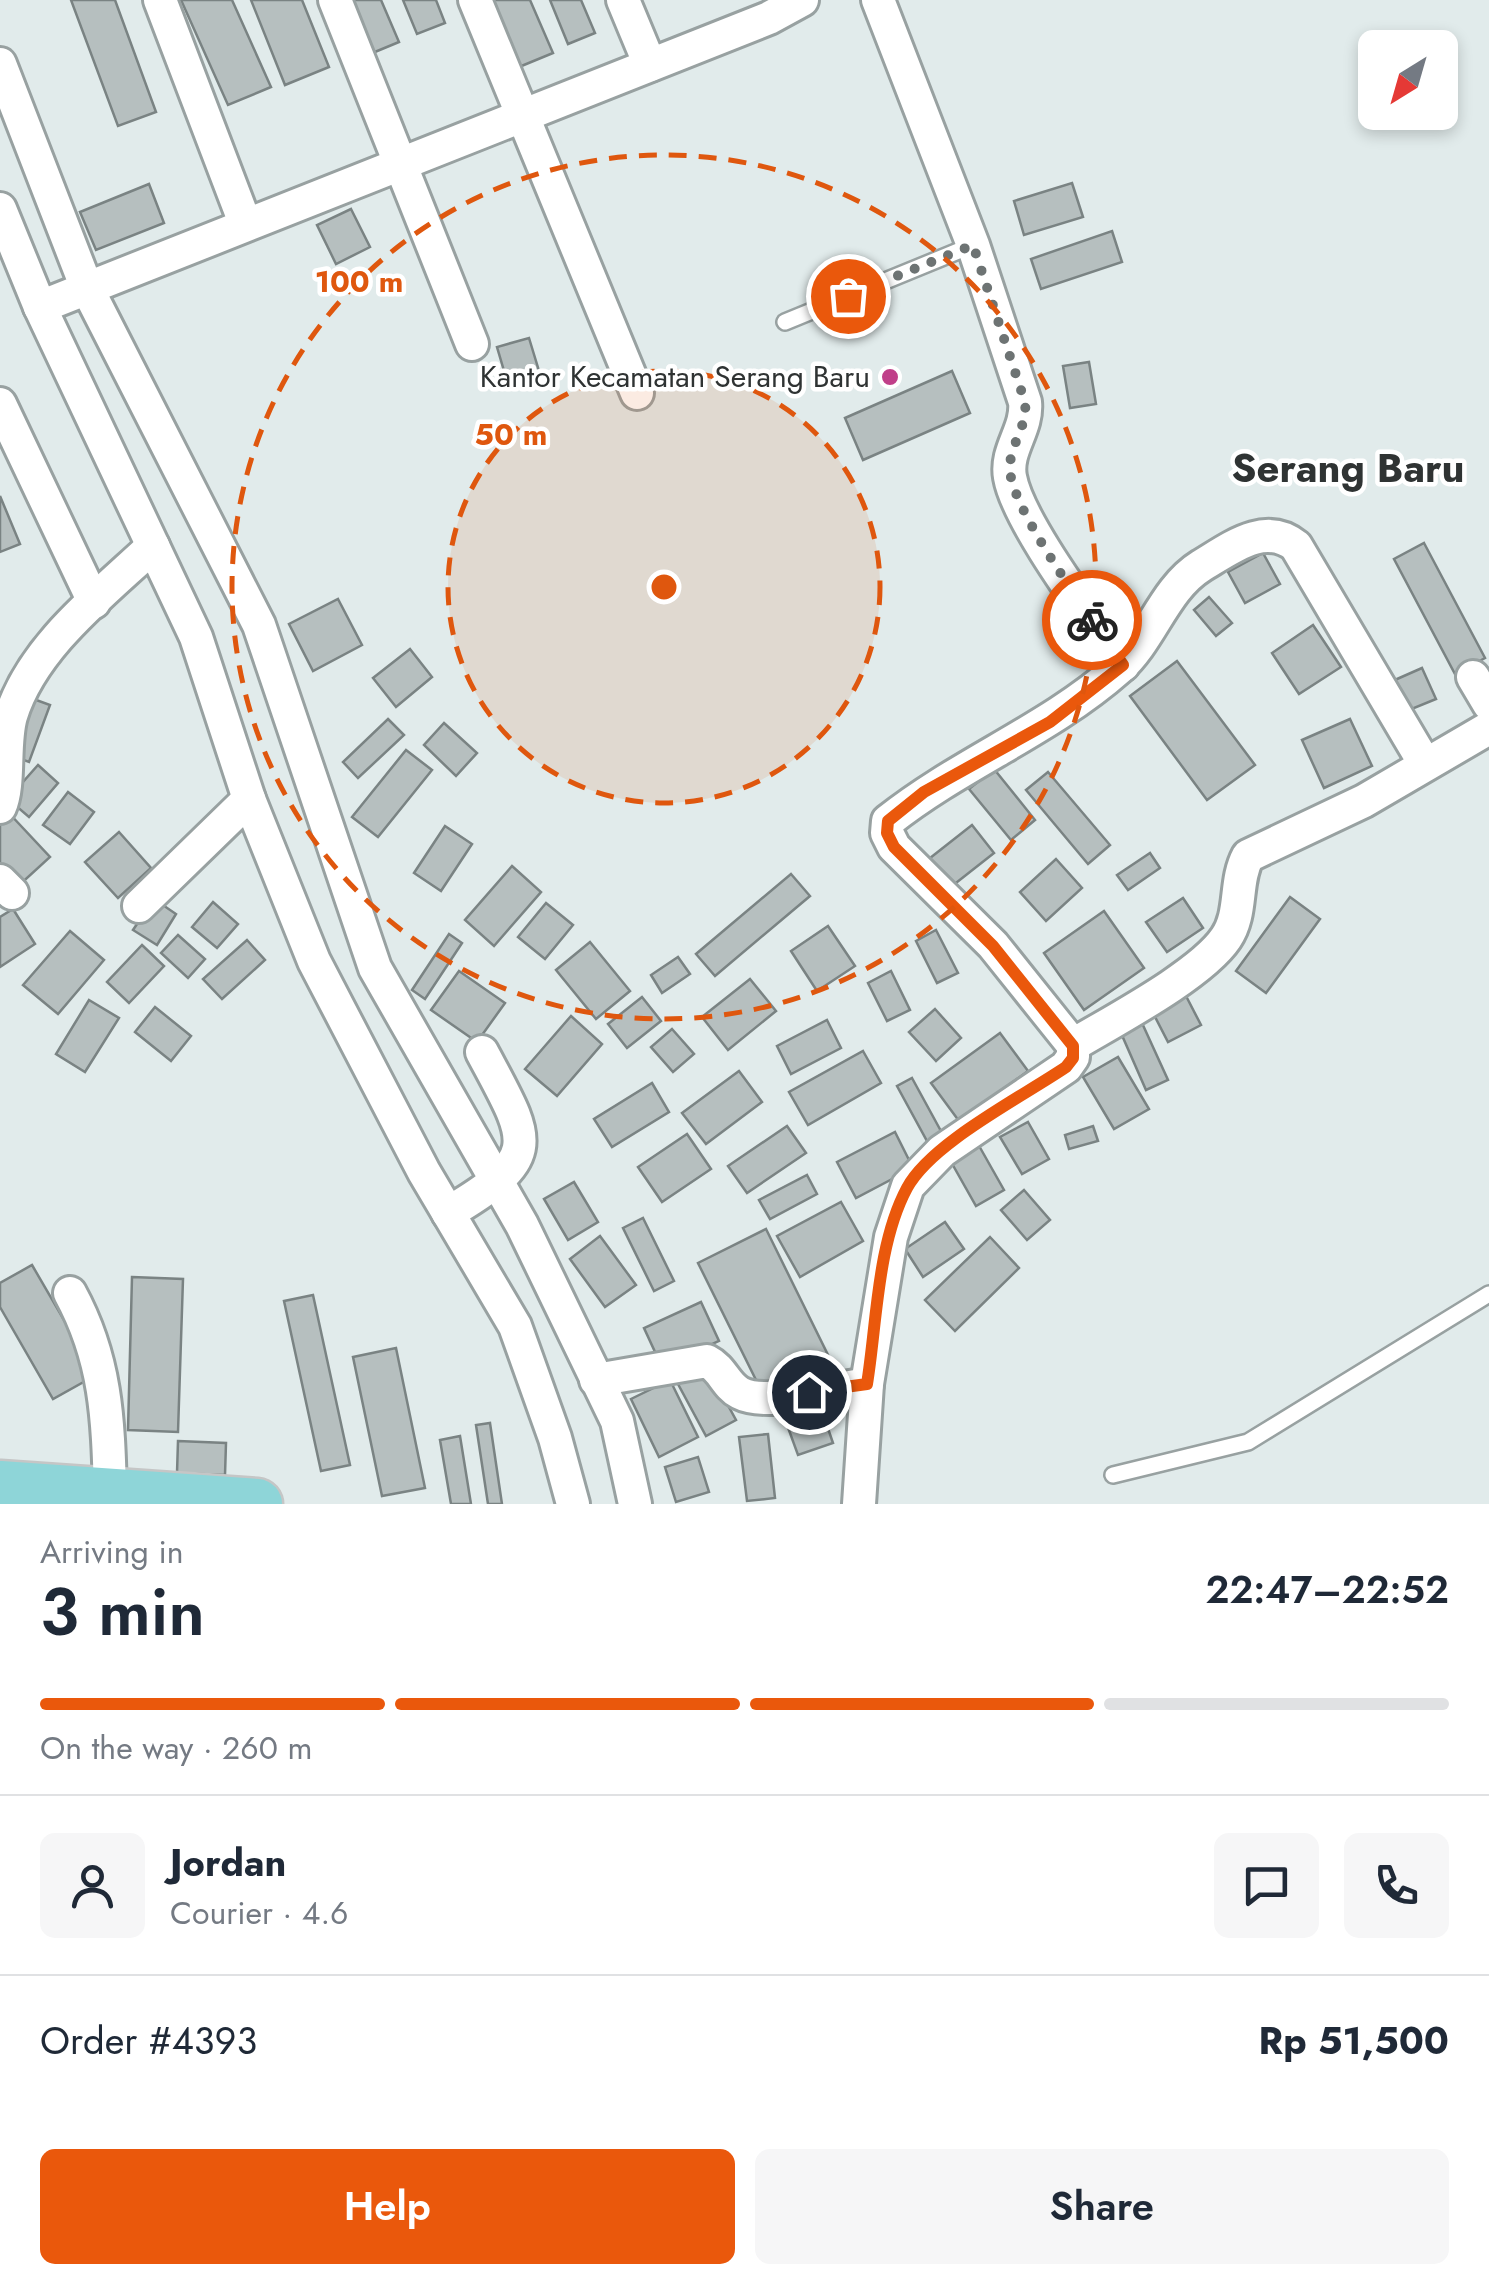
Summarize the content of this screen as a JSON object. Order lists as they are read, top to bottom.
{
  "districts": ["Serang Baru"],
  "places": ["Kantor Kecamatan Serang Baru"],
  "north": "bottom left",
  "page": {
    "heading": ["3 min", "Arriving in", "22:47–22:52"],
    "panel": [
      "Jordan",
      "Courier · 4.6",
      "Order #4393",
      "Rp 51,500"
    ],
    "bar": "On the way · 260 m",
    "buttons": ["Help", "Share"]
  },
  "rings": ["100 m", "50 m"]
}
